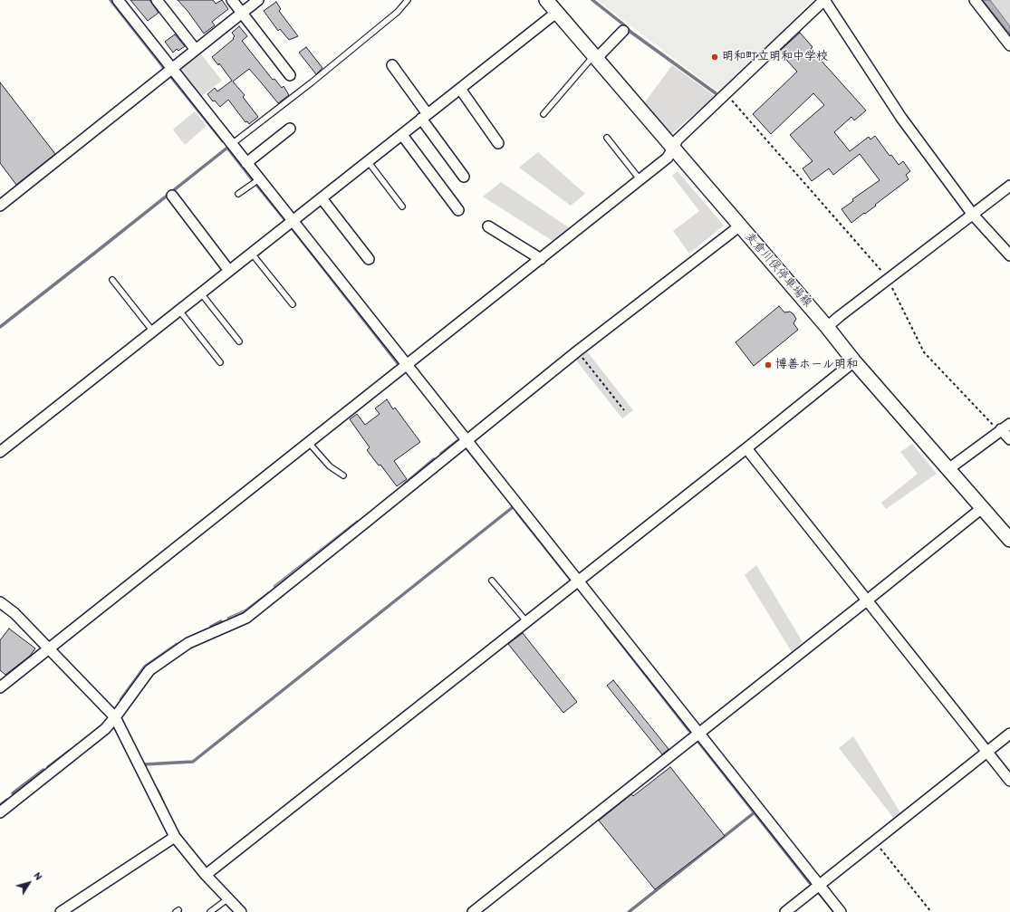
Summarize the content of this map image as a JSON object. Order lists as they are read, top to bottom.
{
  "streets": {
    "main road": ["麦倉川俣停車場線"]
  },
  "places": ["明和町立明和中学校", "博善ホール明和"],
  "north": "top right"
}
